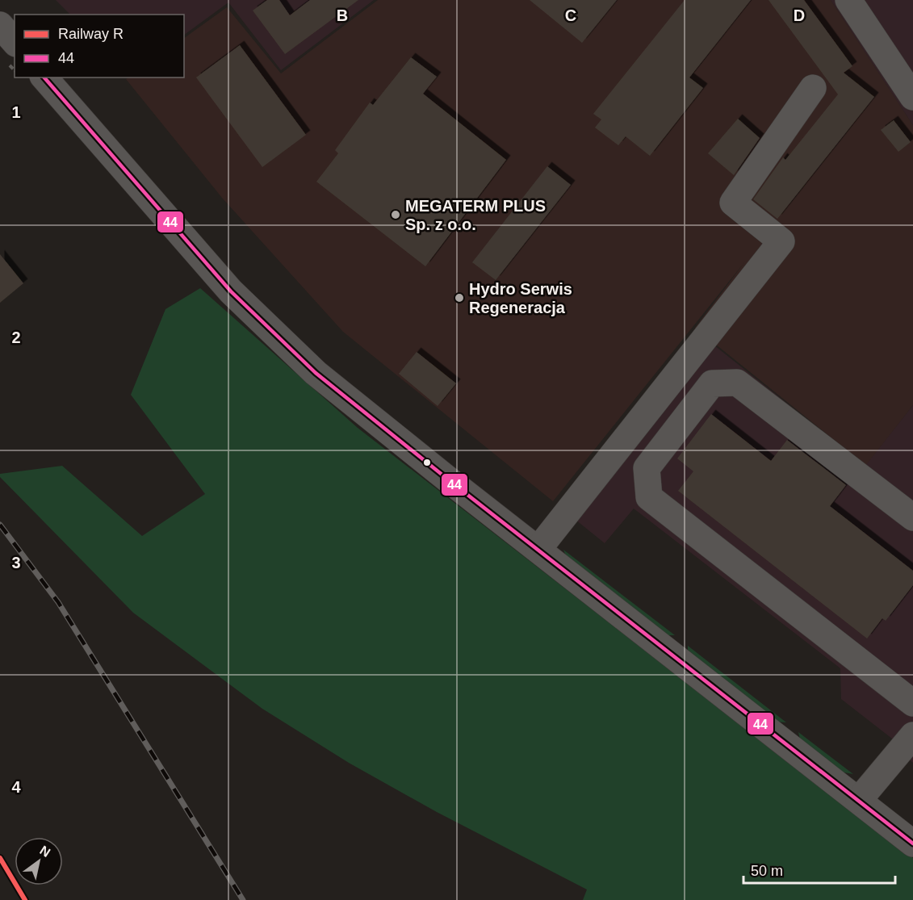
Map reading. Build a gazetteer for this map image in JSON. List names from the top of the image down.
{
  "places": ["MEGATERM PLUS Sp. z o.o.", "Hydro Serwis Regeneracja"],
  "lines": ["transit line 44", "rail line R"],
  "legend": ["Railway R", "44"],
  "scale_bar": "50 m",
  "north": "top right",
  "grid": {
    "columns": ["B", "C", "D"],
    "rows": [
      "1",
      "2",
      "3",
      "4"
    ]
  }
}
